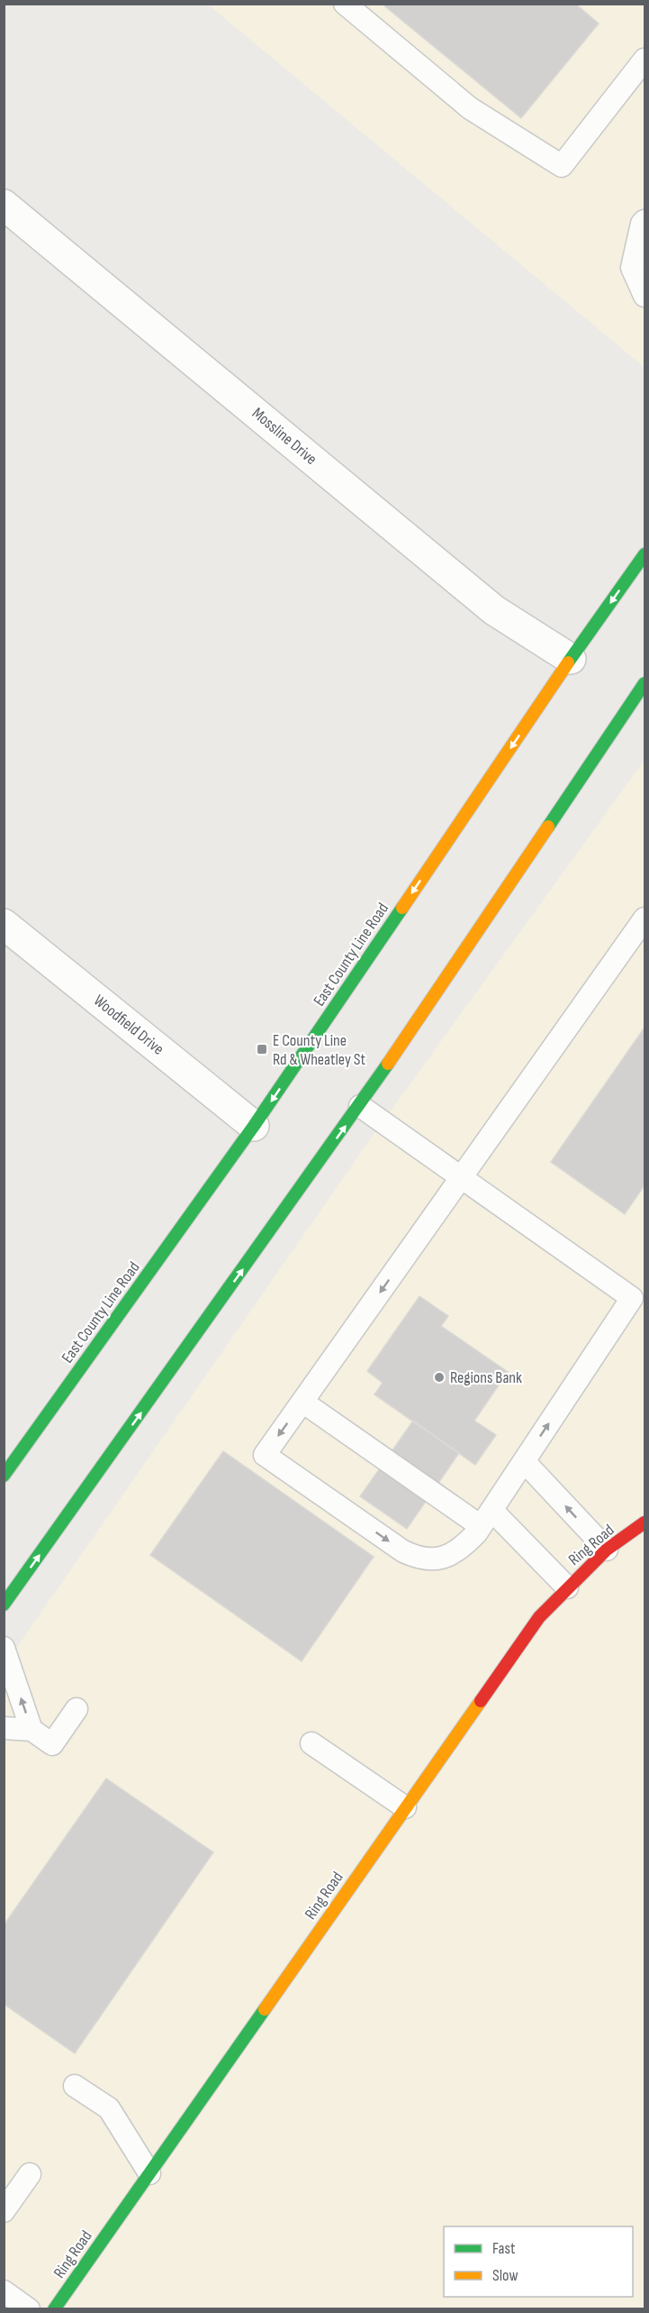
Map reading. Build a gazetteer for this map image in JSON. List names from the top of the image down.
{
  "streets": {
    "main road": ["East County Line Road", "Ring Road"],
    "street": ["Mossline Drive", "Woodfield Drive"]
  },
  "crossings": [
    ["Mossline Drive", "East County Line Road"],
    ["East County Line Road", "Woodfield Drive"]
  ],
  "places": {
    "transit": ["E County Line Rd & Wheatley St"],
    "other": ["Regions Bank"]
  },
  "legend": ["Fast", "Slow"]
}
